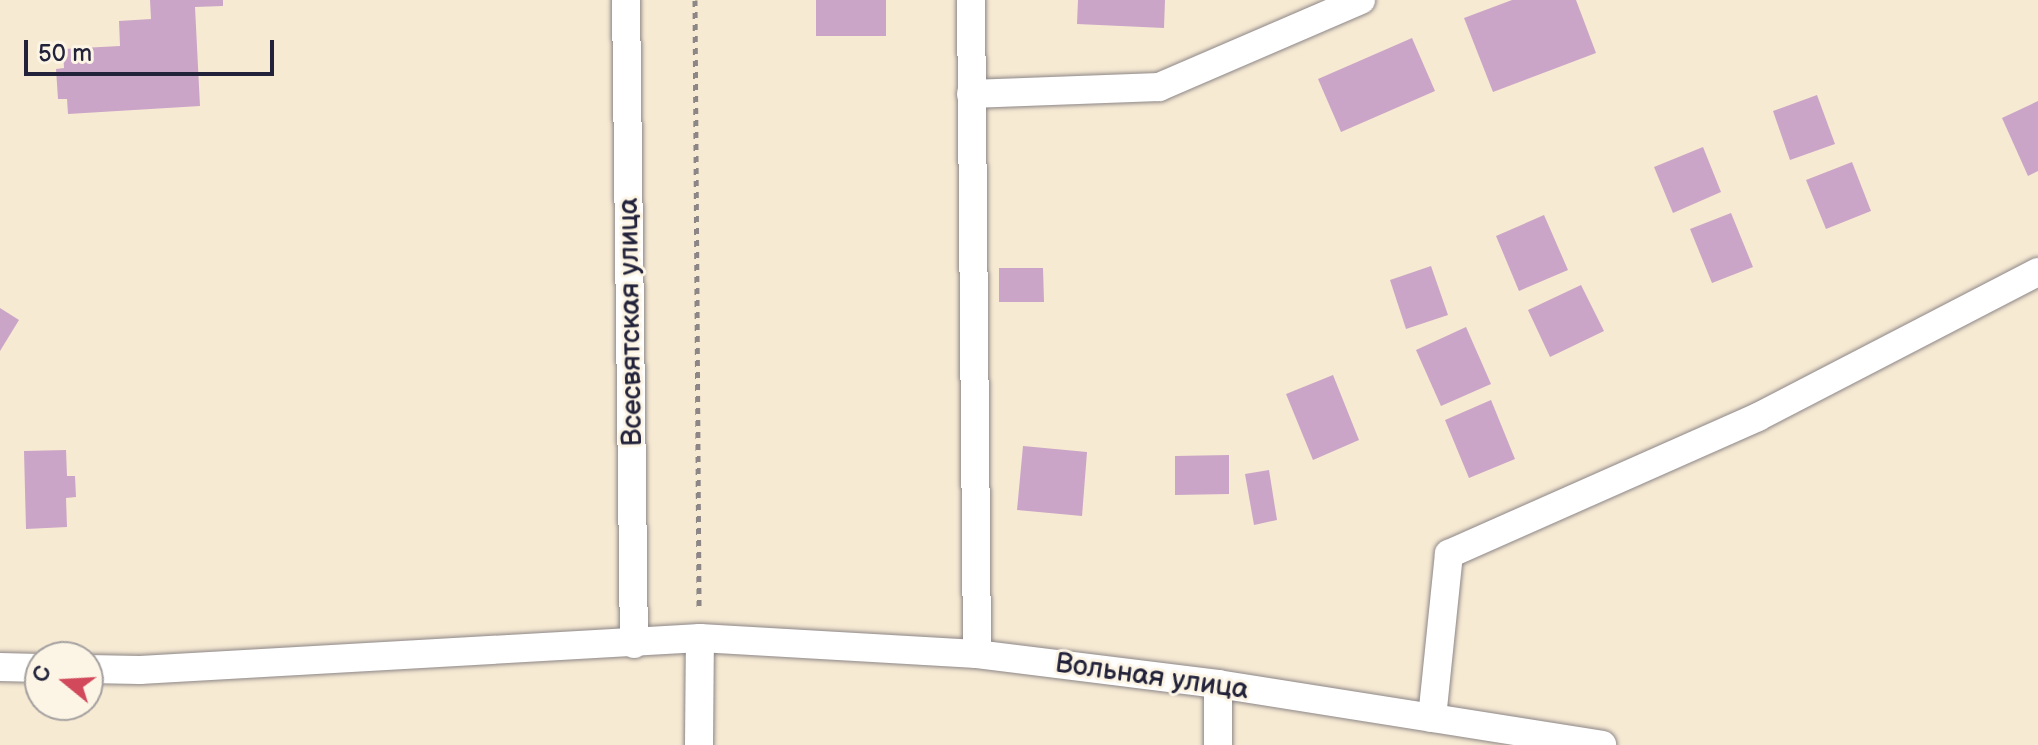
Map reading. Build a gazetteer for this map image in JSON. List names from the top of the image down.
{
  "streets": {
    "street": ["Всесвятская улица", "Вольная улица"]
  },
  "crossings": [
    ["Всесвятская улица", "Вольная улица"]
  ],
  "scale_bar": "50 m",
  "north": "left"
}
